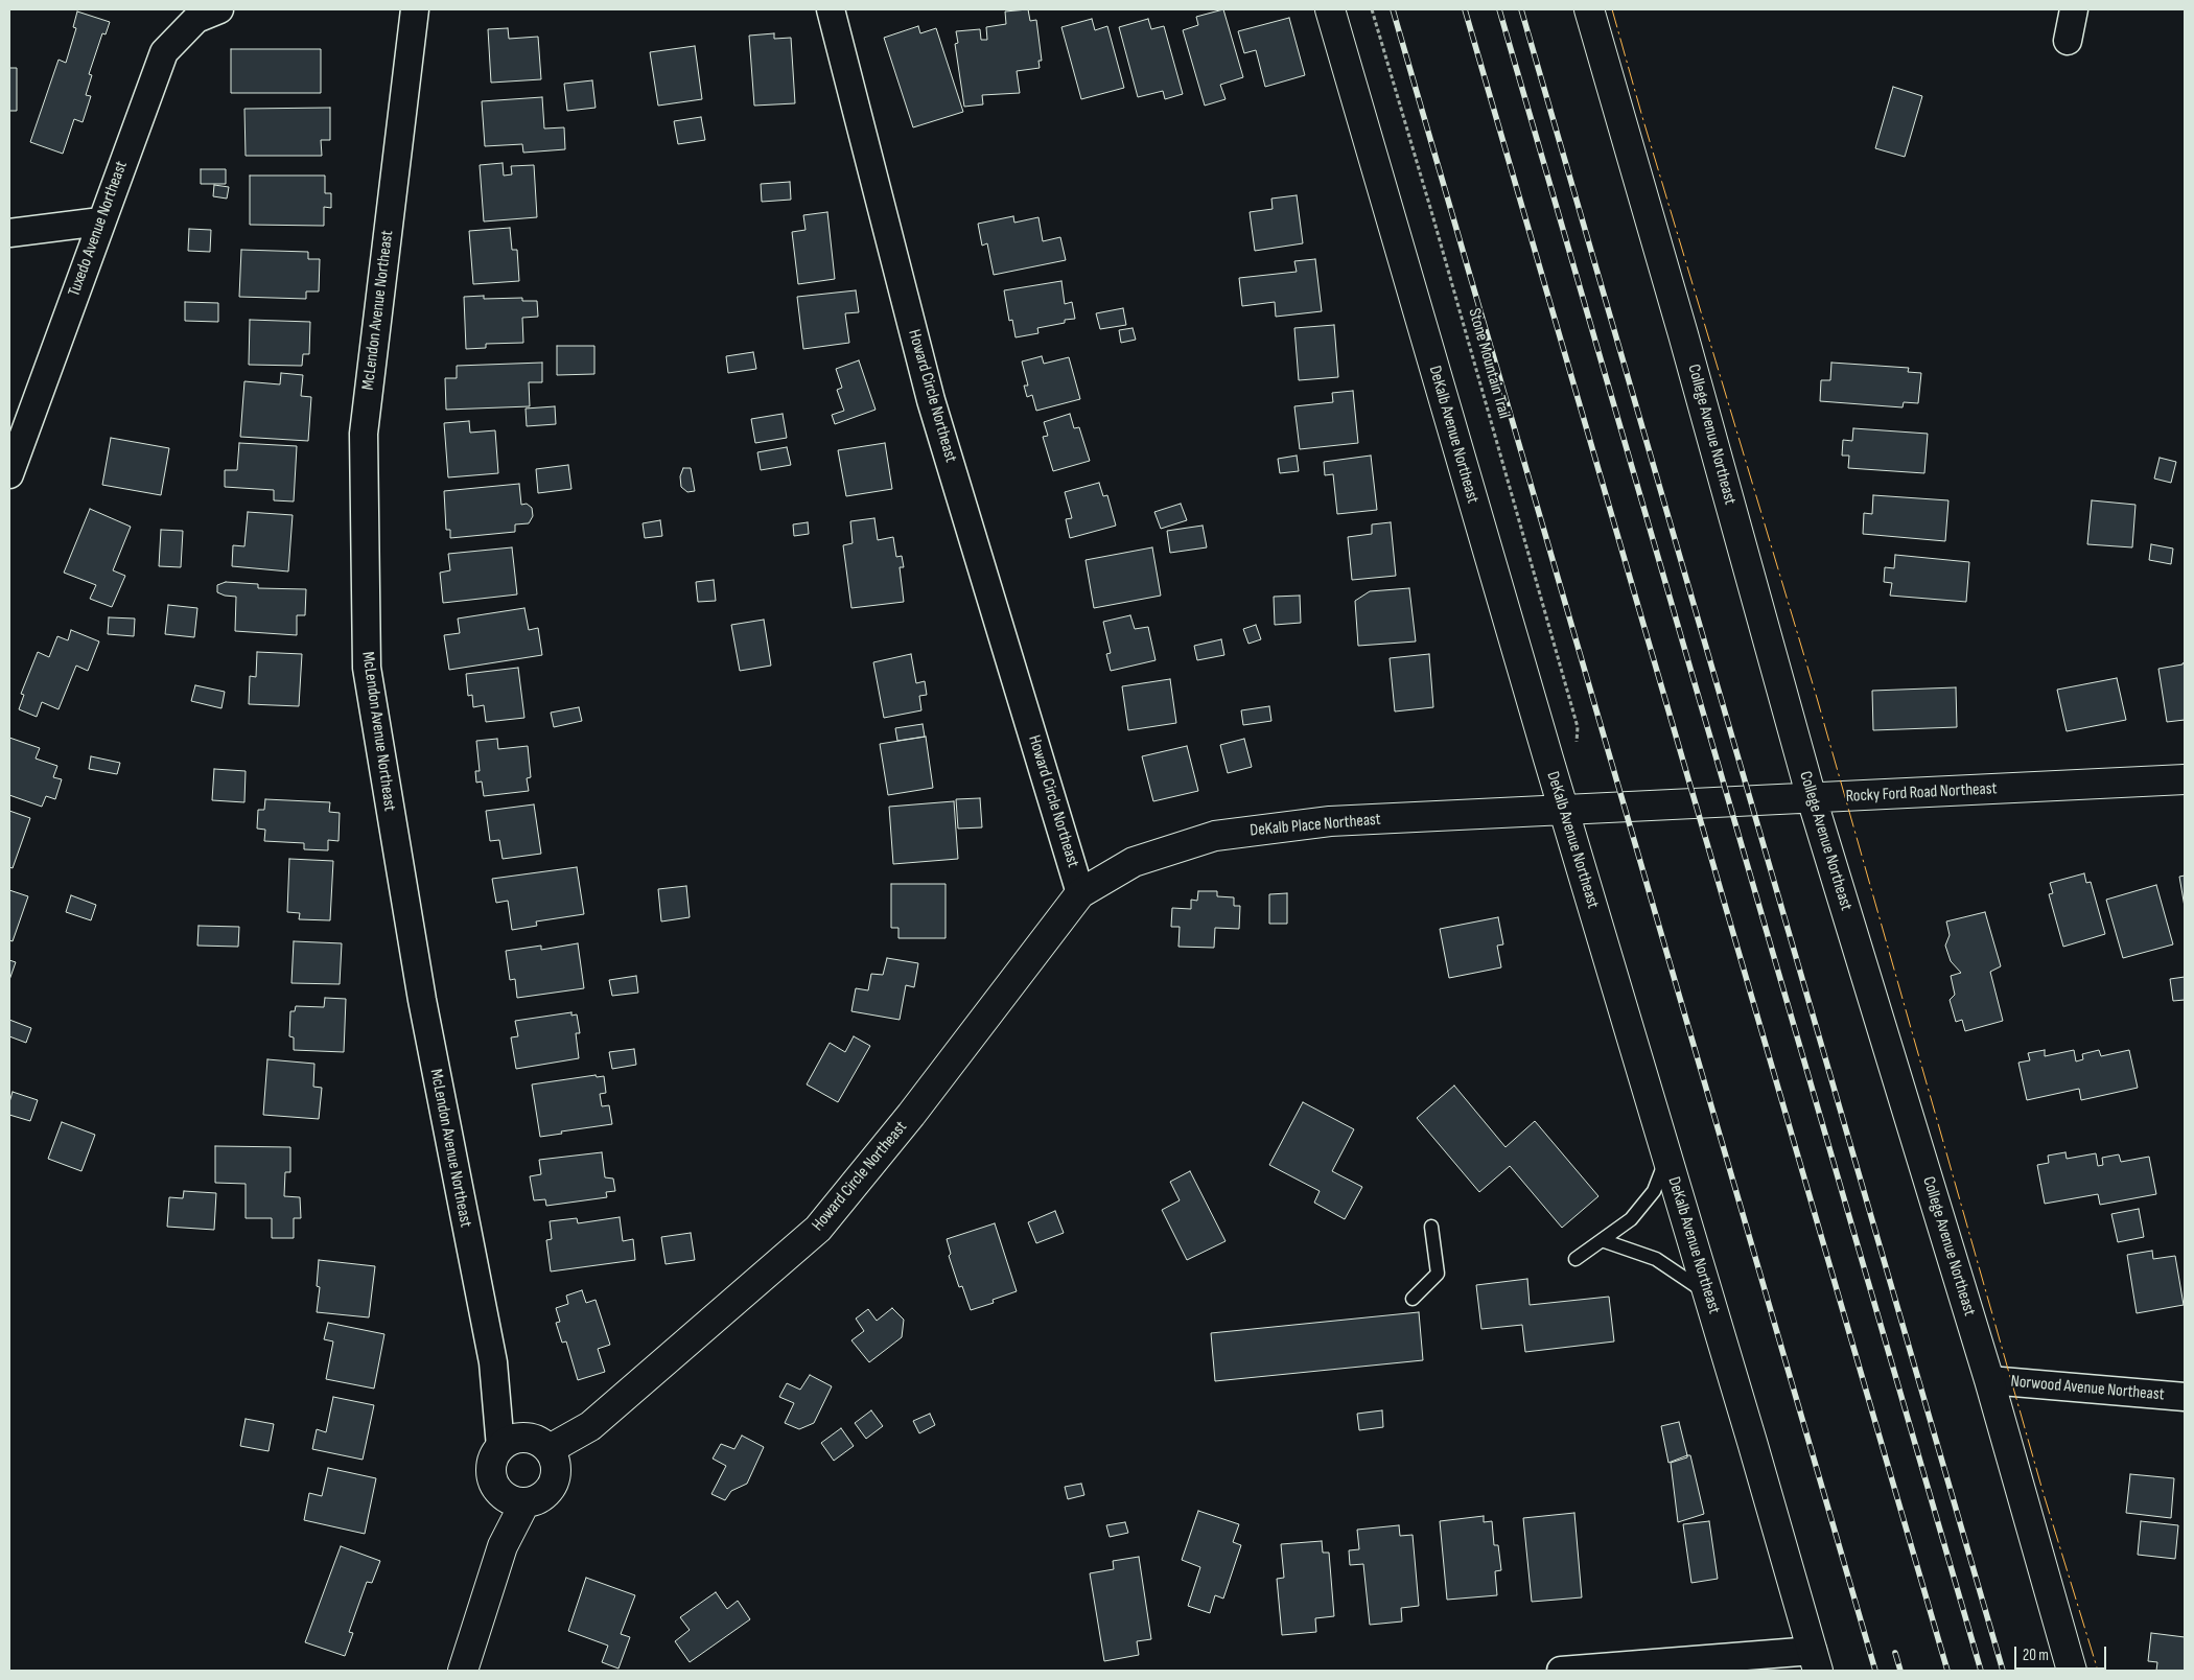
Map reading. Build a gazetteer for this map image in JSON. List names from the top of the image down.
{
  "streets": {
    "street": [
      "Tuxedo Avenue Northeast",
      "McLendon Avenue Northeast",
      "Howard Circle Northeast",
      "DeKalb Avenue Northeast",
      "College Avenue Northeast",
      "Rocky Ford Road Northeast",
      "DeKalb Place Northeast",
      "Norwood Avenue Northeast"
    ],
    "path": ["Stone Mountain Trail"]
  },
  "crossings": [
    ["McLendon Avenue Northeast", "Howard Circle Northeast"],
    ["Howard Circle Northeast", "DeKalb Place Northeast"],
    ["DeKalb Avenue Northeast", "Rocky Ford Road Northeast"],
    ["DeKalb Avenue Northeast", "DeKalb Place Northeast"],
    ["College Avenue Northeast", "Rocky Ford Road Northeast"],
    ["College Avenue Northeast", "Norwood Avenue Northeast"],
    ["Rocky Ford Road Northeast", "DeKalb Place Northeast"]
  ],
  "scale_bar": "20 m"
}
